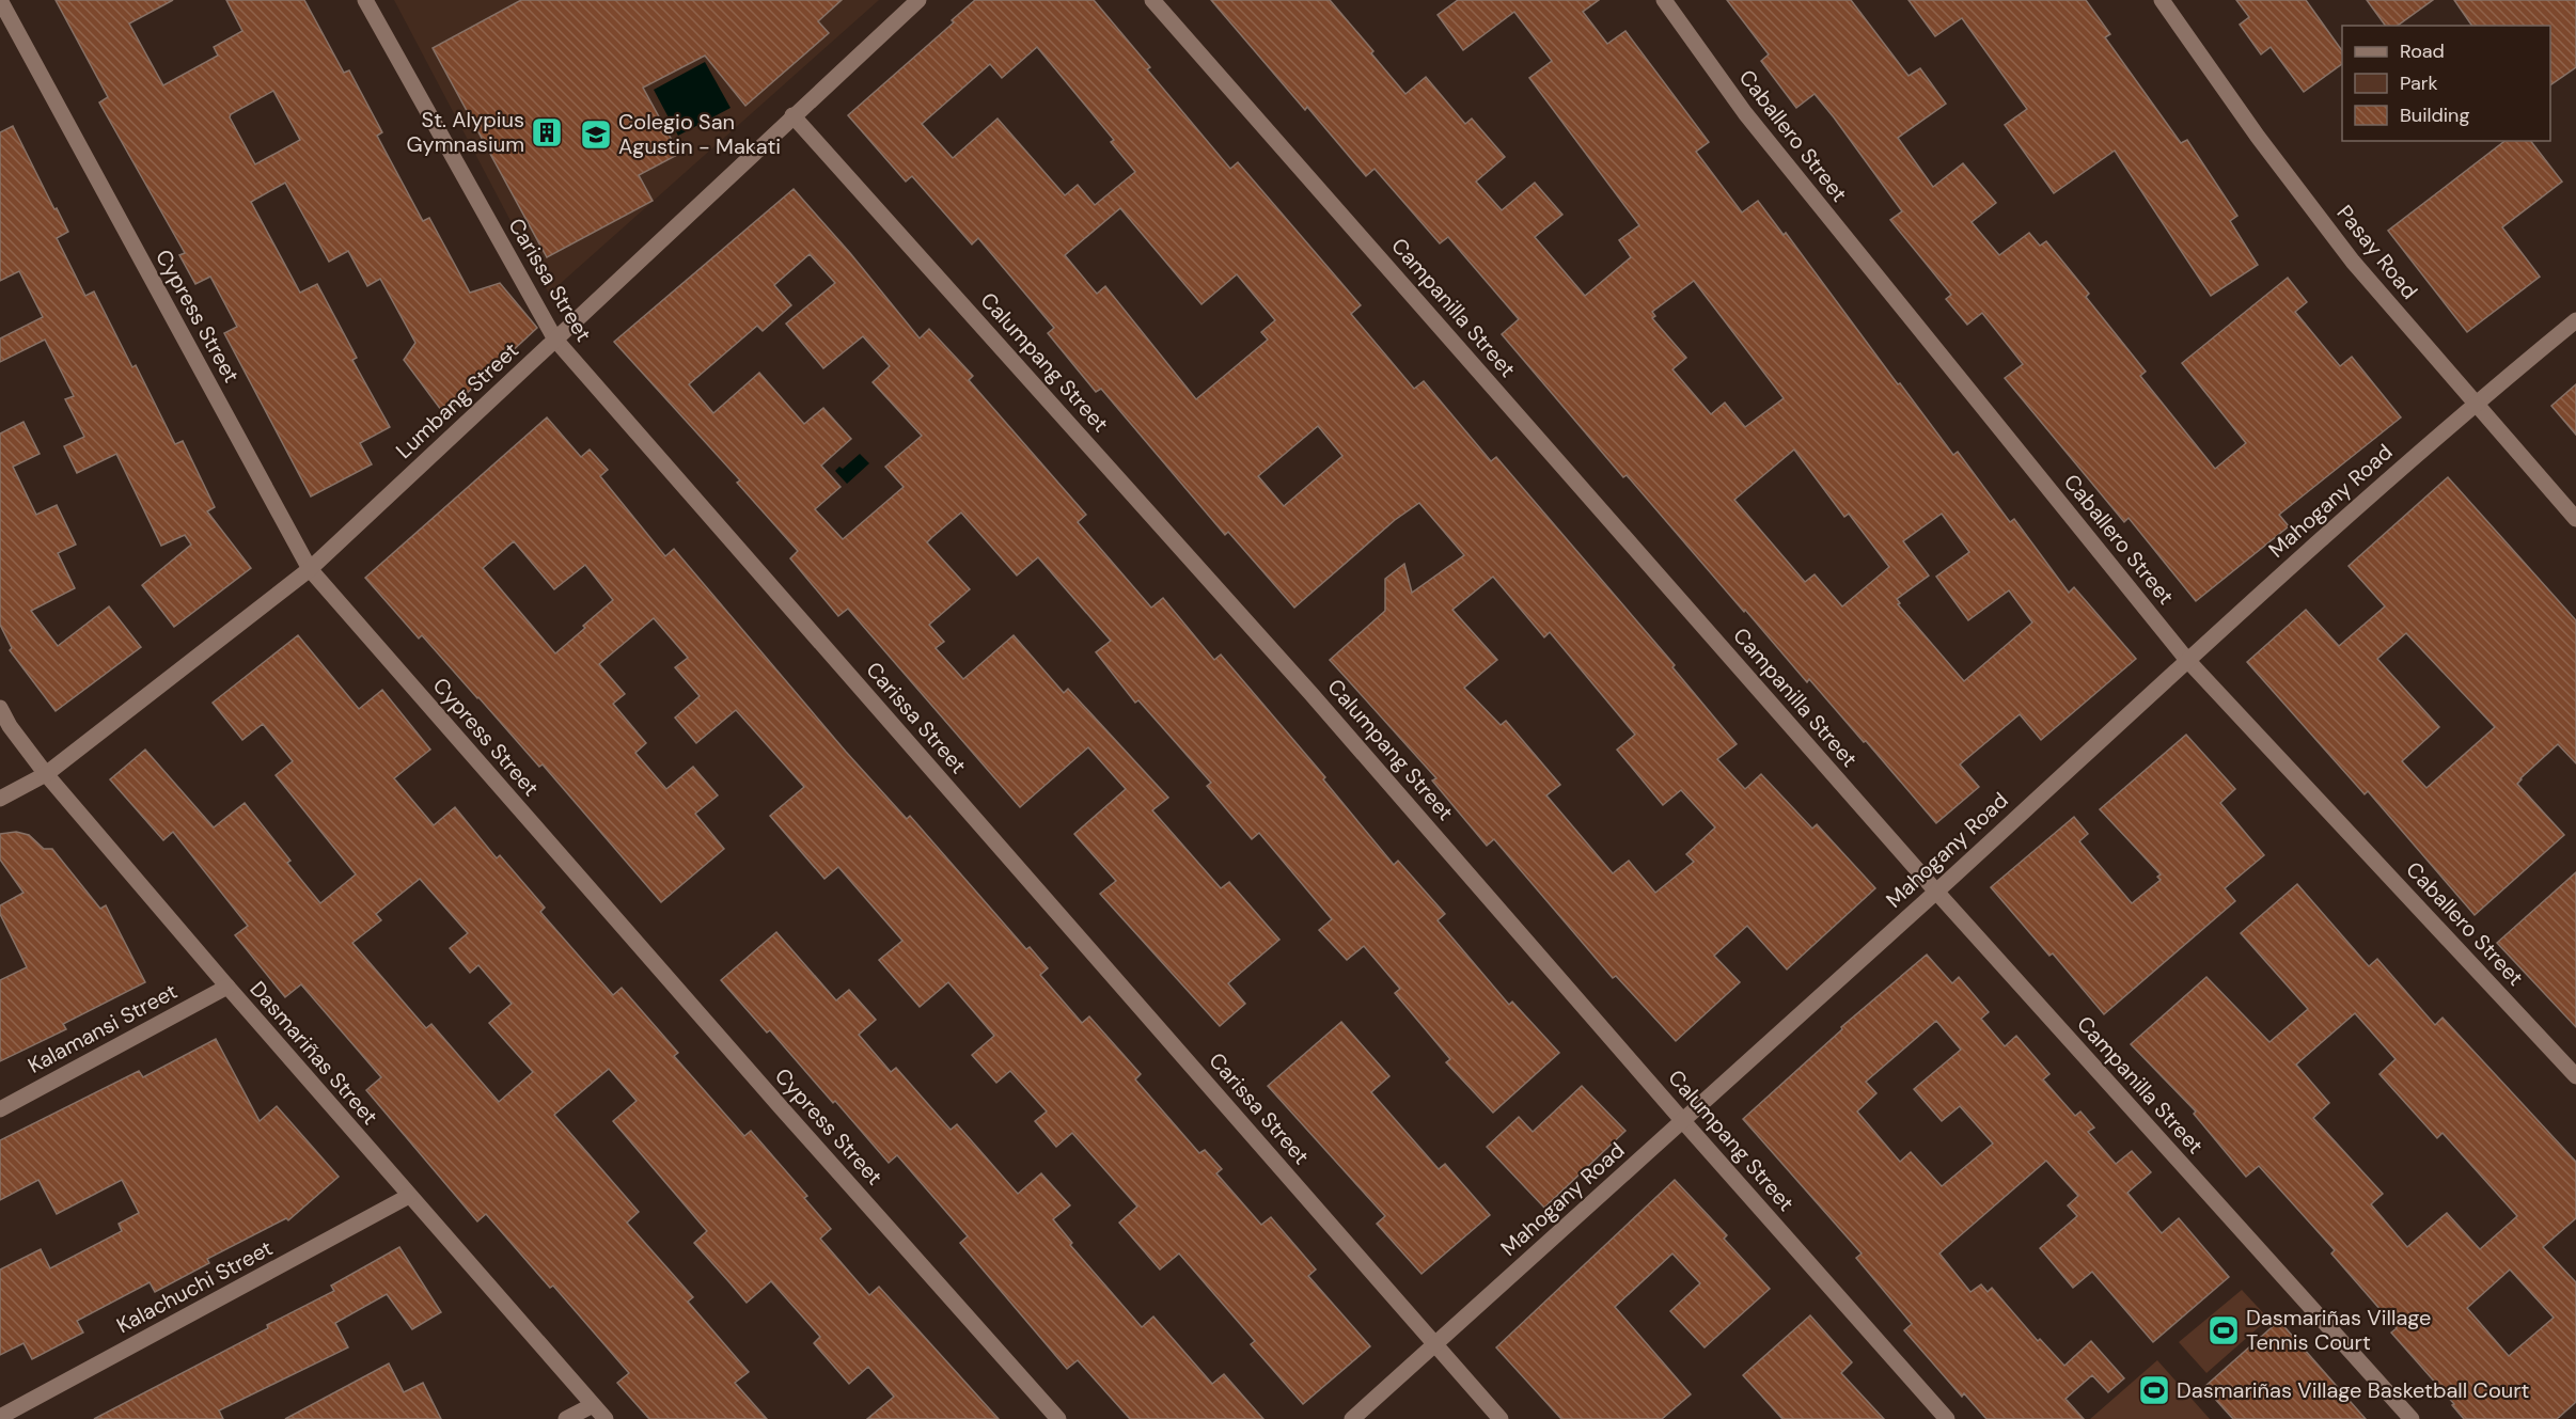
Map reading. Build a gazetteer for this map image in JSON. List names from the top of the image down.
{
  "streets": {
    "street": [
      "Caballero Street",
      "Pasay Road",
      "Carissa Street",
      "Campanilla Street",
      "Cypress Street",
      "Calumpang Street",
      "Lumbang Street",
      "Mahogany Road",
      "Kalamansi Street",
      "Dasmariñas Street",
      "Kalachuchi Street"
    ]
  },
  "crossings": [
    ["Caballero Street", "Mahogany Road"],
    ["Pasay Road", "Mahogany Road"],
    ["Carissa Street", "Lumbang Street"],
    ["Carissa Street", "Mahogany Road"],
    ["Campanilla Street", "Mahogany Road"],
    ["Cypress Street", "Lumbang Street"],
    ["Calumpang Street", "Lumbang Street"],
    ["Calumpang Street", "Mahogany Road"],
    ["Lumbang Street", "Dasmariñas Street"],
    ["Kalamansi Street", "Dasmariñas Street"],
    ["Dasmariñas Street", "Kalachuchi Street"]
  ],
  "places": {
    "building": ["St. Alypius Gymnasium"],
    "school or university": ["Colegio San Agustin - Makati"],
    "sports": ["Dasmariñas Village Tennis Court", "Dasmariñas Village Basketball Court"]
  },
  "legend": ["Road", "Park", "Building"]
}
